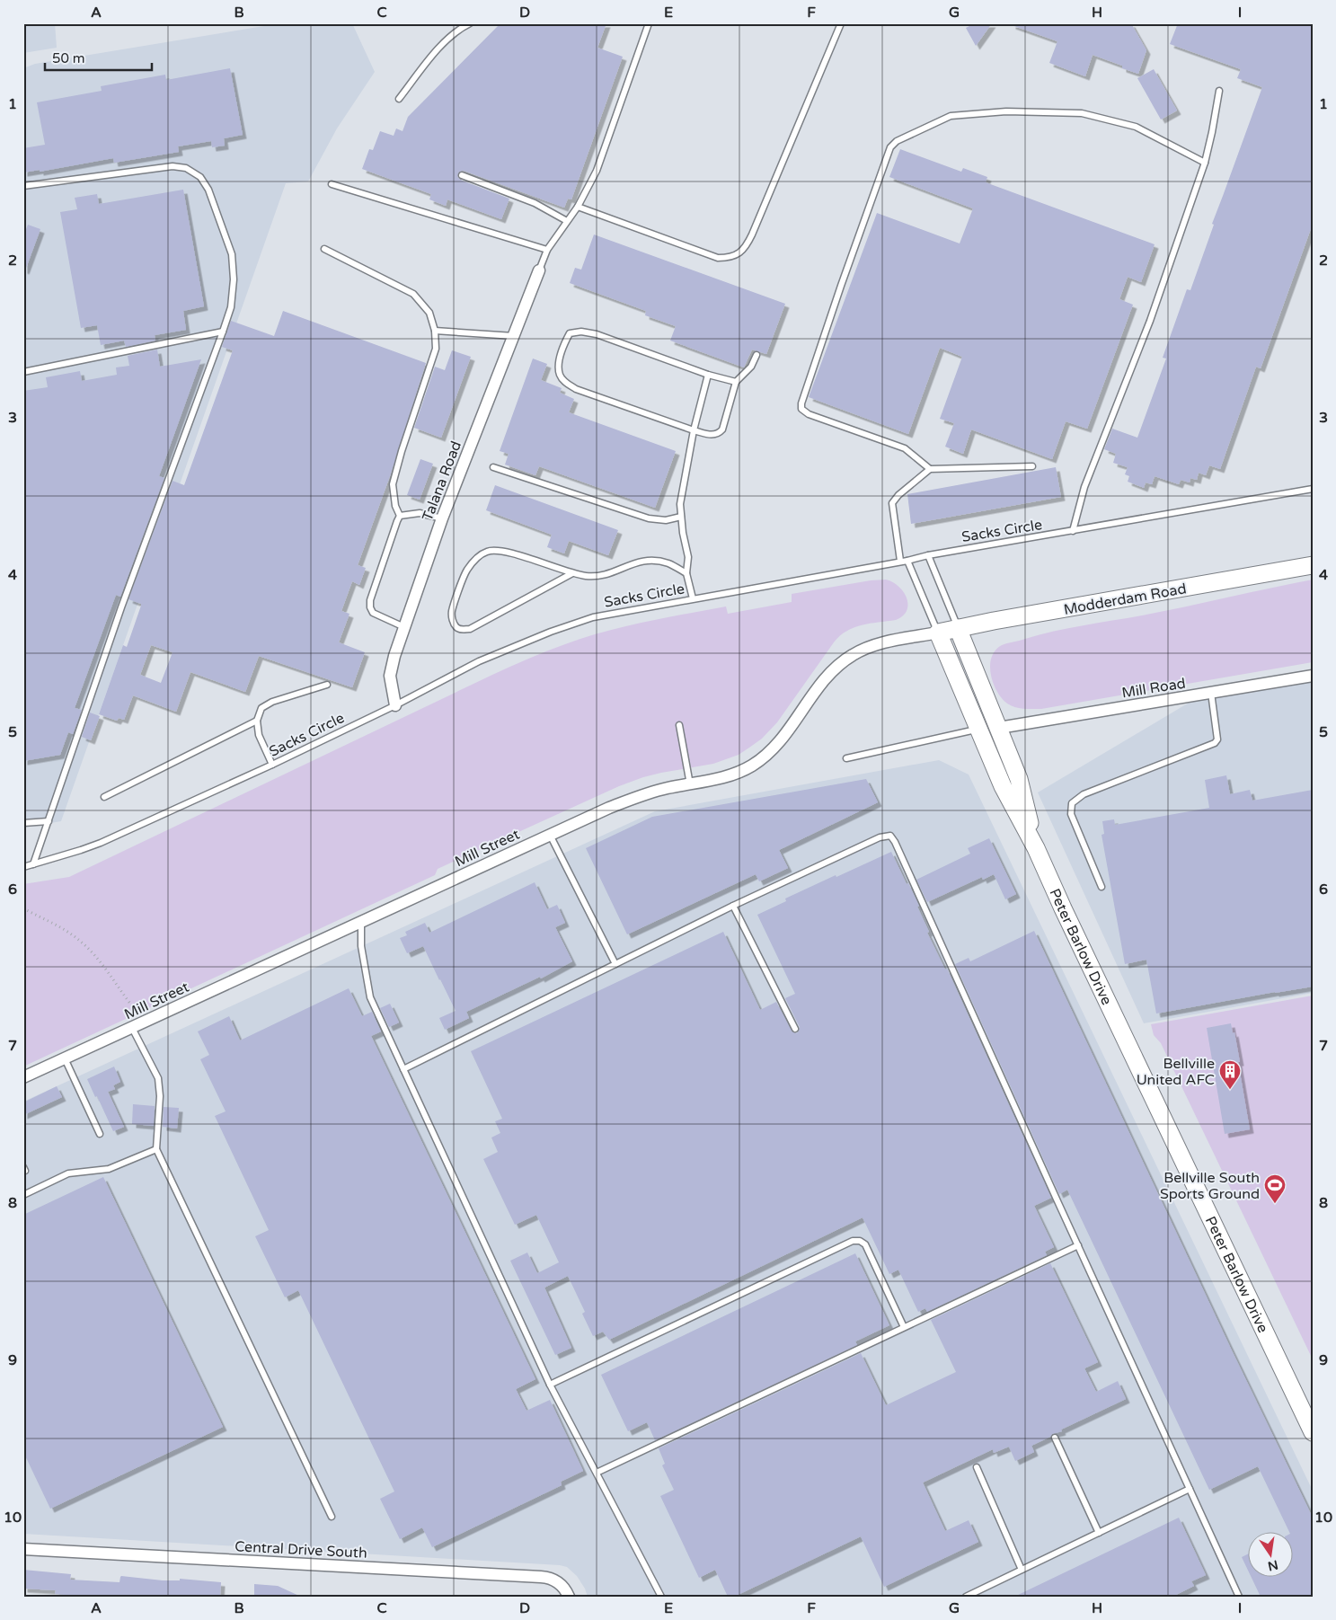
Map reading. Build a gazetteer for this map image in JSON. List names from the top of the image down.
{
  "streets": {
    "street": [
      "Talana Road",
      "Modderdam Road",
      "Mill Road",
      "Mill Street",
      "Peter Barlow Drive",
      "Central Drive South"
    ],
    "lane": ["Sacks Circle"]
  },
  "crossings": [
    ["Talana Road", "Sacks Circle"],
    ["Sacks Circle", "Peter Barlow Drive"],
    ["Modderdam Road", "Mill Street"],
    ["Modderdam Road", "Peter Barlow Drive"],
    ["Mill Road", "Peter Barlow Drive"],
    ["Mill Street", "Peter Barlow Drive"]
  ],
  "places": {
    "building": ["Bellville United AFC"],
    "sports": ["Bellville South Sports Ground"]
  },
  "scale_bar": "50 m",
  "north": "bottom",
  "grid": {
    "columns": [
      "A",
      "B",
      "C",
      "D",
      "E",
      "F",
      "G",
      "H",
      "I"
    ],
    "rows": [
      "1",
      "2",
      "3",
      "4",
      "5",
      "6",
      "7",
      "8",
      "9",
      "10"
    ]
  }
}
